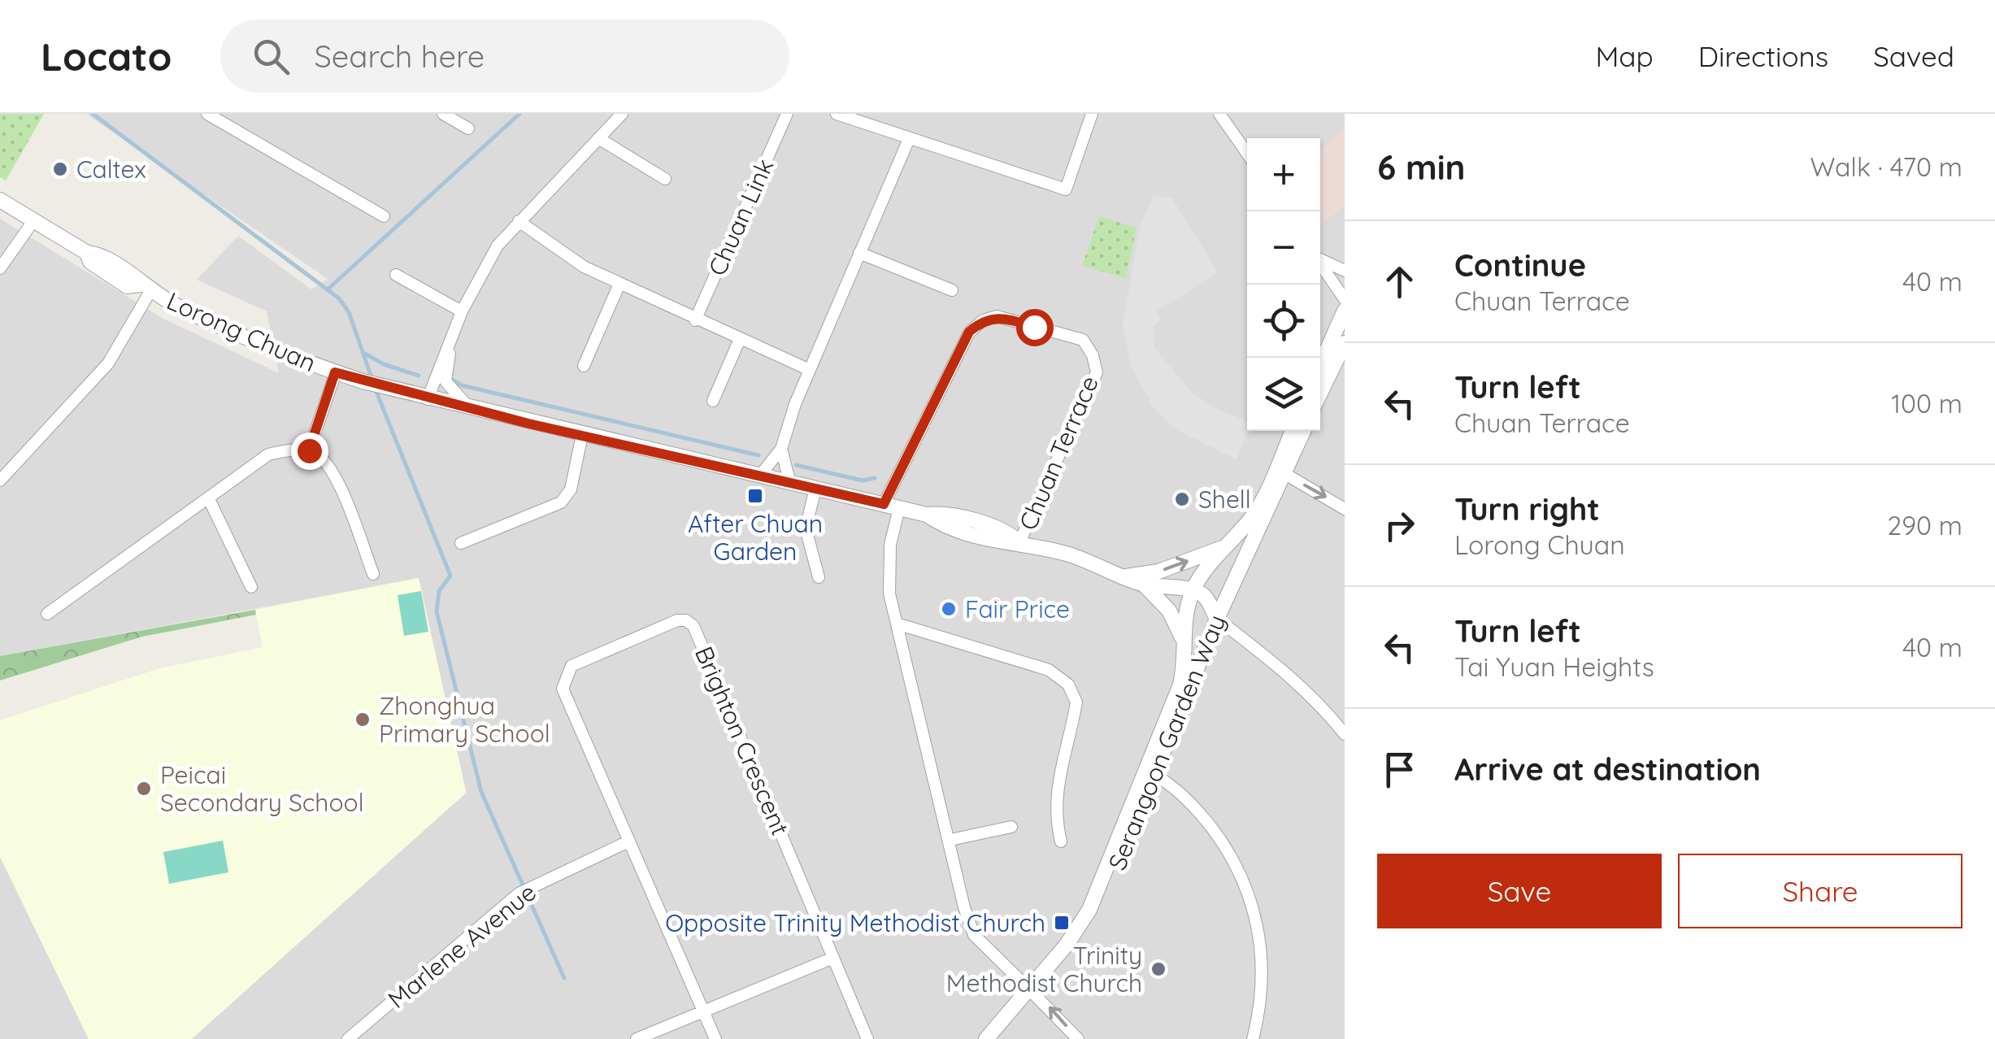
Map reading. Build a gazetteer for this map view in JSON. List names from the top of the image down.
{
  "streets": {
    "street": [
      "Chuan Link",
      "Lorong Chuan",
      "Chuan Terrace",
      "Brighton Crescent",
      "Serangoon Garden Way",
      "Marlene Avenue"
    ]
  },
  "crossings": [
    ["Lorong Chuan", "Chuan Terrace"],
    ["Lorong Chuan", "Serangoon Garden Way"],
    ["Brighton Crescent", "Marlene Avenue"]
  ],
  "places": {
    "other": [
      "Caltex",
      "Shell",
      "Fair Price",
      "Zhonghua Primary School",
      "Peicai Secondary School",
      "Trinity Methodist Church"
    ],
    "transit": ["After Chuan Garden", "Opposite Trinity Methodist Church"]
  },
  "page": {
    "header": "Locato",
    "search": "Search here",
    "nav": ["Map", "Directions", "Saved"],
    "heading": ["6 min", "Walk · 470 m"],
    "map_buttons": ["+", "−"],
    "list": [
      ["Continue", "Chuan Terrace", "40 m"],
      ["Turn left", "Chuan Terrace", "100 m"],
      ["Turn right", "Lorong Chuan", "290 m"],
      ["Turn left", "Tai Yuan Heights", "40 m"],
      "Arrive at destination"
    ],
    "buttons": ["Save", "Share"]
  }
}
